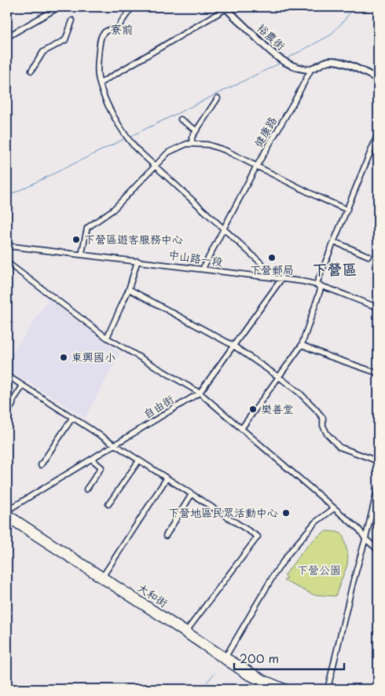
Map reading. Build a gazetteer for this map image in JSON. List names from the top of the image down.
{
  "streets": {
    "main road": ["大和街"],
    "street": [
      "裕農街",
      "健康路",
      "中山路一段",
      "自由街"
    ]
  },
  "crossings": [
    ["裕農街", "健康路"],
    ["健康路", "中山路一段"],
    ["中山路一段", "自由街"],
    ["自由街", "大和街"]
  ],
  "districts": ["寮前", "下營區"],
  "parks": ["下營公園"],
  "places": [
    "下營區遊客服務中心",
    "下營郵局",
    "東興國小",
    "樊善堂",
    "下營地區民眾活動中心"
  ],
  "scale_bar": "200 m"
}
